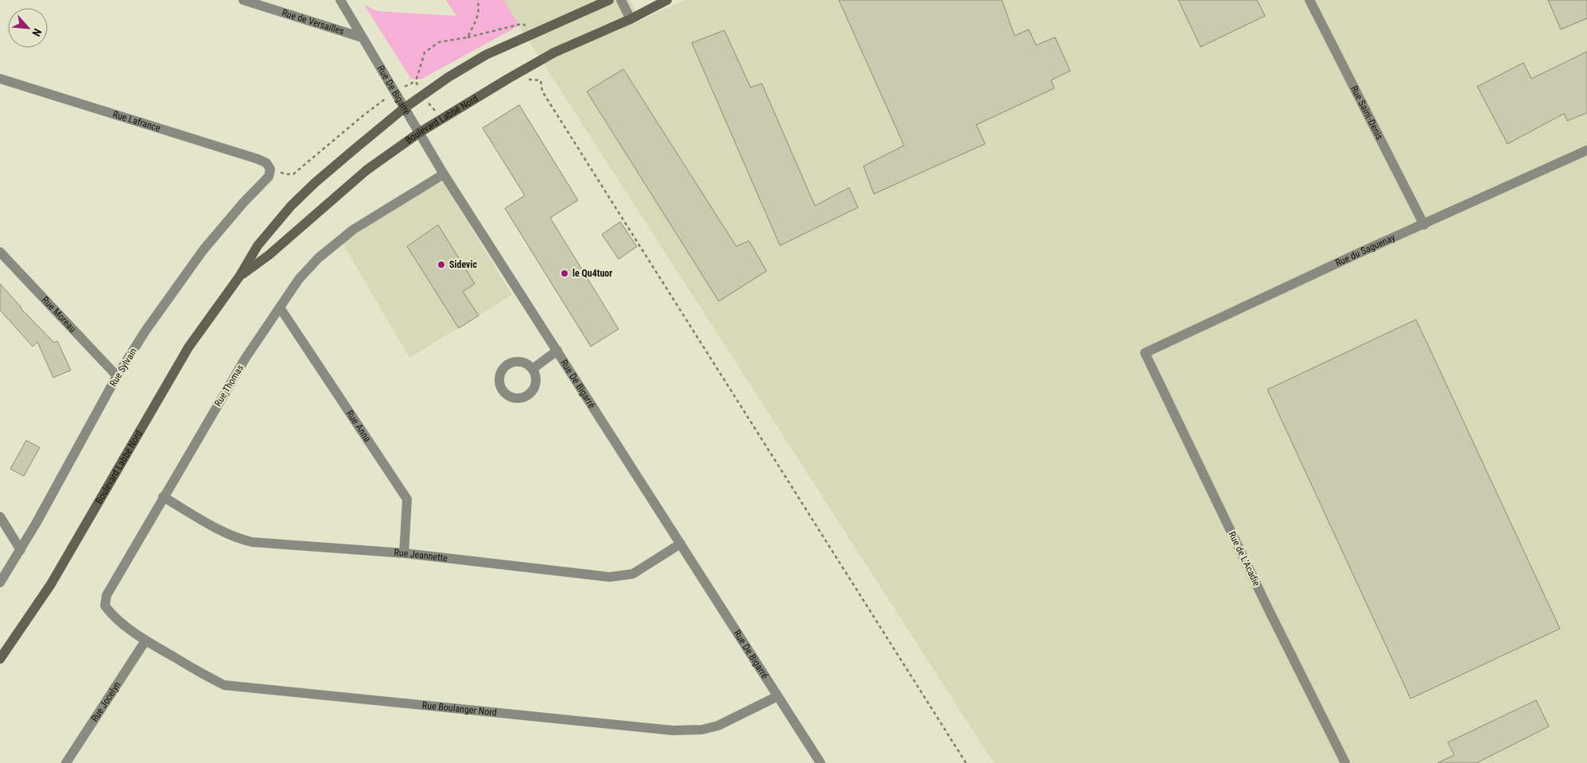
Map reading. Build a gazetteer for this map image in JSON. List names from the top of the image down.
{
  "streets": {
    "main road": ["Boulevard Labbé Nord"],
    "street": [
      "Rue de Versailles",
      "Rue De Bigarré",
      "Rue Saint-Denis",
      "Rue Lafrance",
      "Rue du Saguenay",
      "Rue Moreau",
      "Rue Sylvain",
      "Rue Thomas",
      "Rue Anna",
      "Rue Jeannette",
      "Rue de L'Acadie",
      "Rue Jocelyn",
      "Rue Boulanger Nord"
    ]
  },
  "crossings": [
    ["Rue de Versailles", "Rue De Bigarré"],
    ["Rue De Bigarré", "Boulevard Labbé Nord"],
    ["Rue De Bigarré", "Rue Thomas"],
    ["Rue De Bigarré", "Rue Jeannette"],
    ["Rue De Bigarré", "Rue Boulanger Nord"],
    ["Rue Saint-Denis", "Rue du Saguenay"],
    ["Rue Lafrance", "Rue Sylvain"],
    ["Rue du Saguenay", "Rue de L'Acadie"],
    ["Rue Moreau", "Rue Sylvain"],
    ["Rue Thomas", "Rue Anna"],
    ["Rue Thomas", "Rue Jeannette"],
    ["Rue Thomas", "Rue Jocelyn"],
    ["Rue Thomas", "Rue Boulanger Nord"],
    ["Rue Anna", "Rue Jeannette"],
    ["Rue Jocelyn", "Rue Boulanger Nord"]
  ],
  "places": ["Sidevic", "le Qu4tuor"],
  "north": "bottom right"
}
